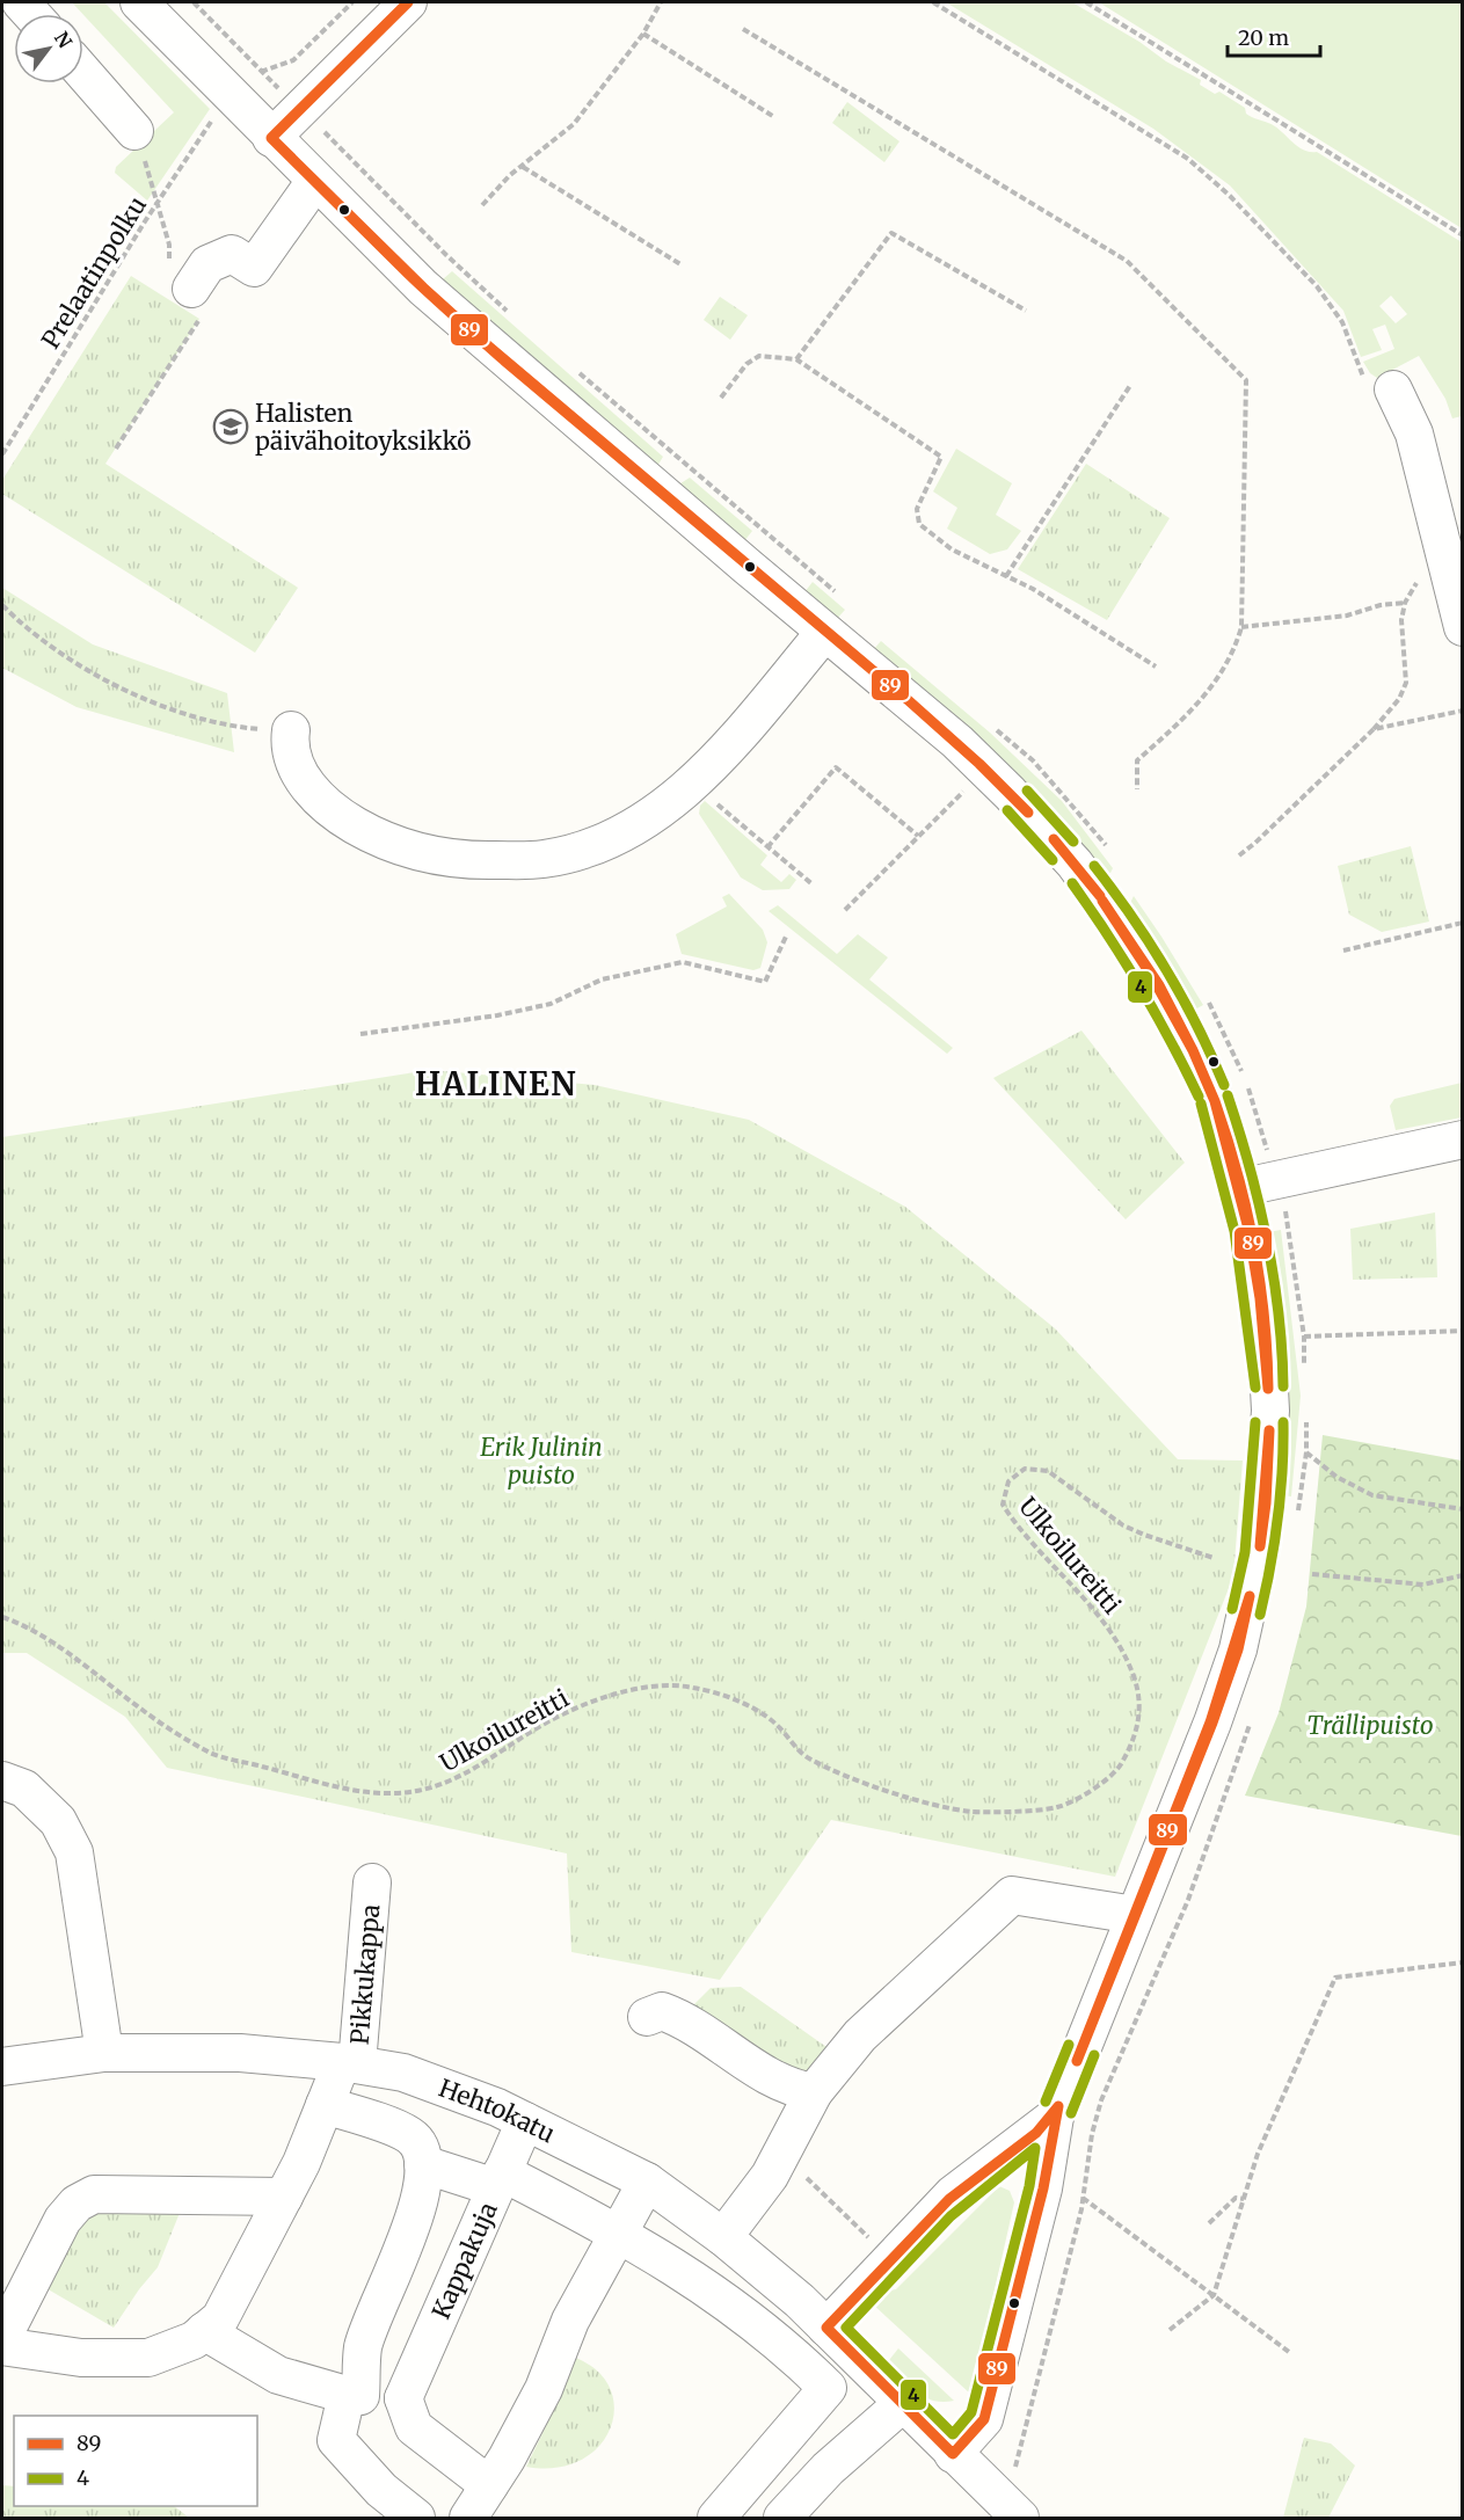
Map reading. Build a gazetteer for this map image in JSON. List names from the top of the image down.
{
  "streets": {
    "street": ["Pikkukappa", "Hehtokatu", "Kappakuja"],
    "path": ["Prelaatinpolku", "Ulkoilureitti"]
  },
  "crossings": [
    ["Pikkukappa", "Hehtokatu"],
    ["Hehtokatu", "Kappakuja"]
  ],
  "districts": ["HALINEN"],
  "parks": ["Erik Julinin puisto", "Trällipuisto"],
  "places": {
    "school or university": ["Halisten päivähoitoyksikkö"]
  },
  "lines": ["transit line 89", "transit line 4"],
  "legend": ["89", "4"],
  "scale_bar": "20 m",
  "north": "top right"
}
